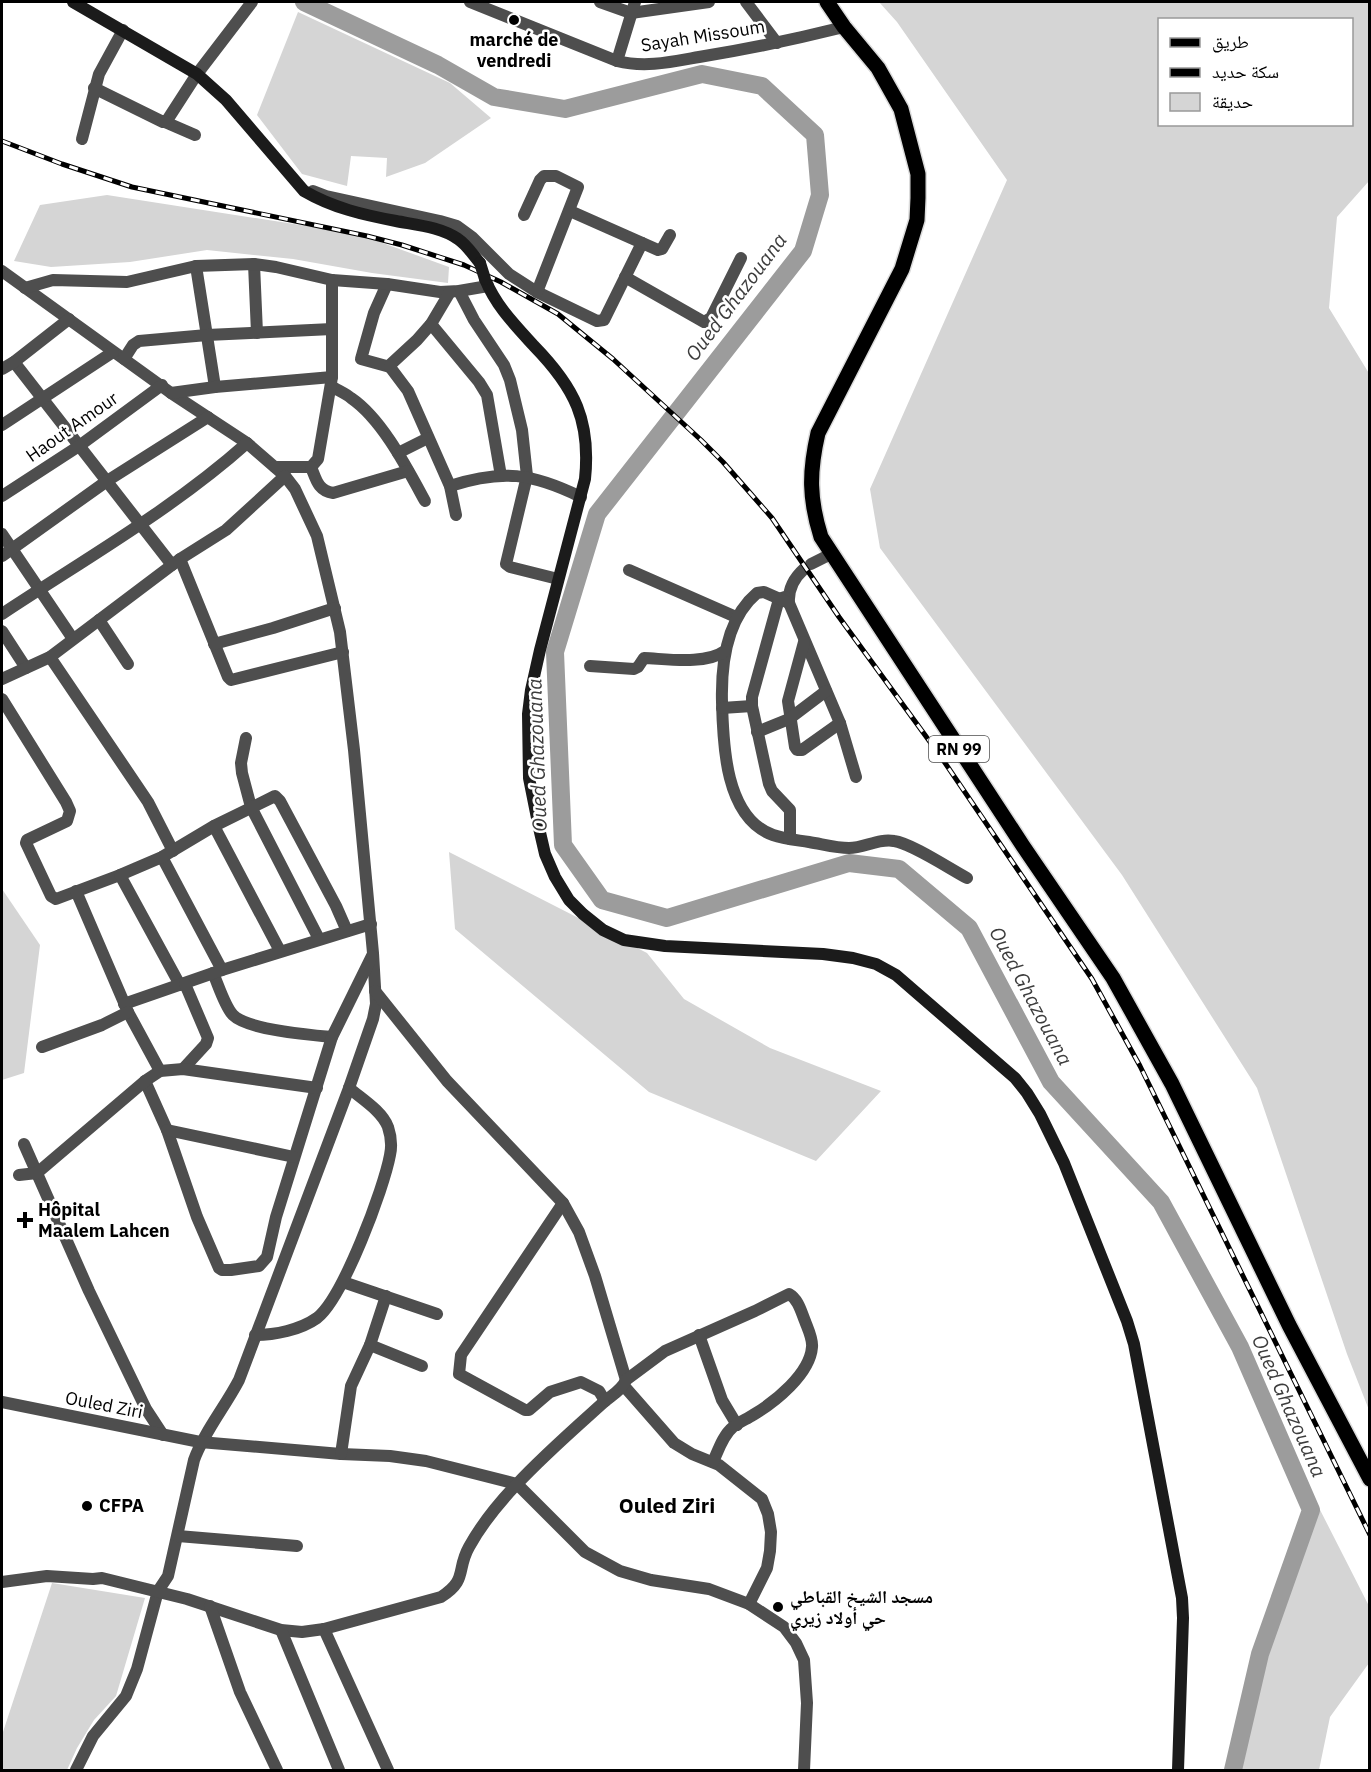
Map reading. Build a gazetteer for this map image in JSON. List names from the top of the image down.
{
  "streets": {
    "main road": ["RN 99"],
    "street": ["Sayah Missoum", "Haout Amour", "Ouled Ziri"]
  },
  "crossings": [
    ["Sayah Missoum", "RN 99"]
  ],
  "districts": ["Ouled Ziri"],
  "water": ["Oued Ghazouana"],
  "places": {
    "other": ["marché de vendredi", "CFPA", "مسجد الشيخ القباطي حي أولاد زيري"],
    "health": ["Hôpital Maalem Lahcen"]
  },
  "legend": ["طريق", "سكة حديد", "حديقة"]
}
